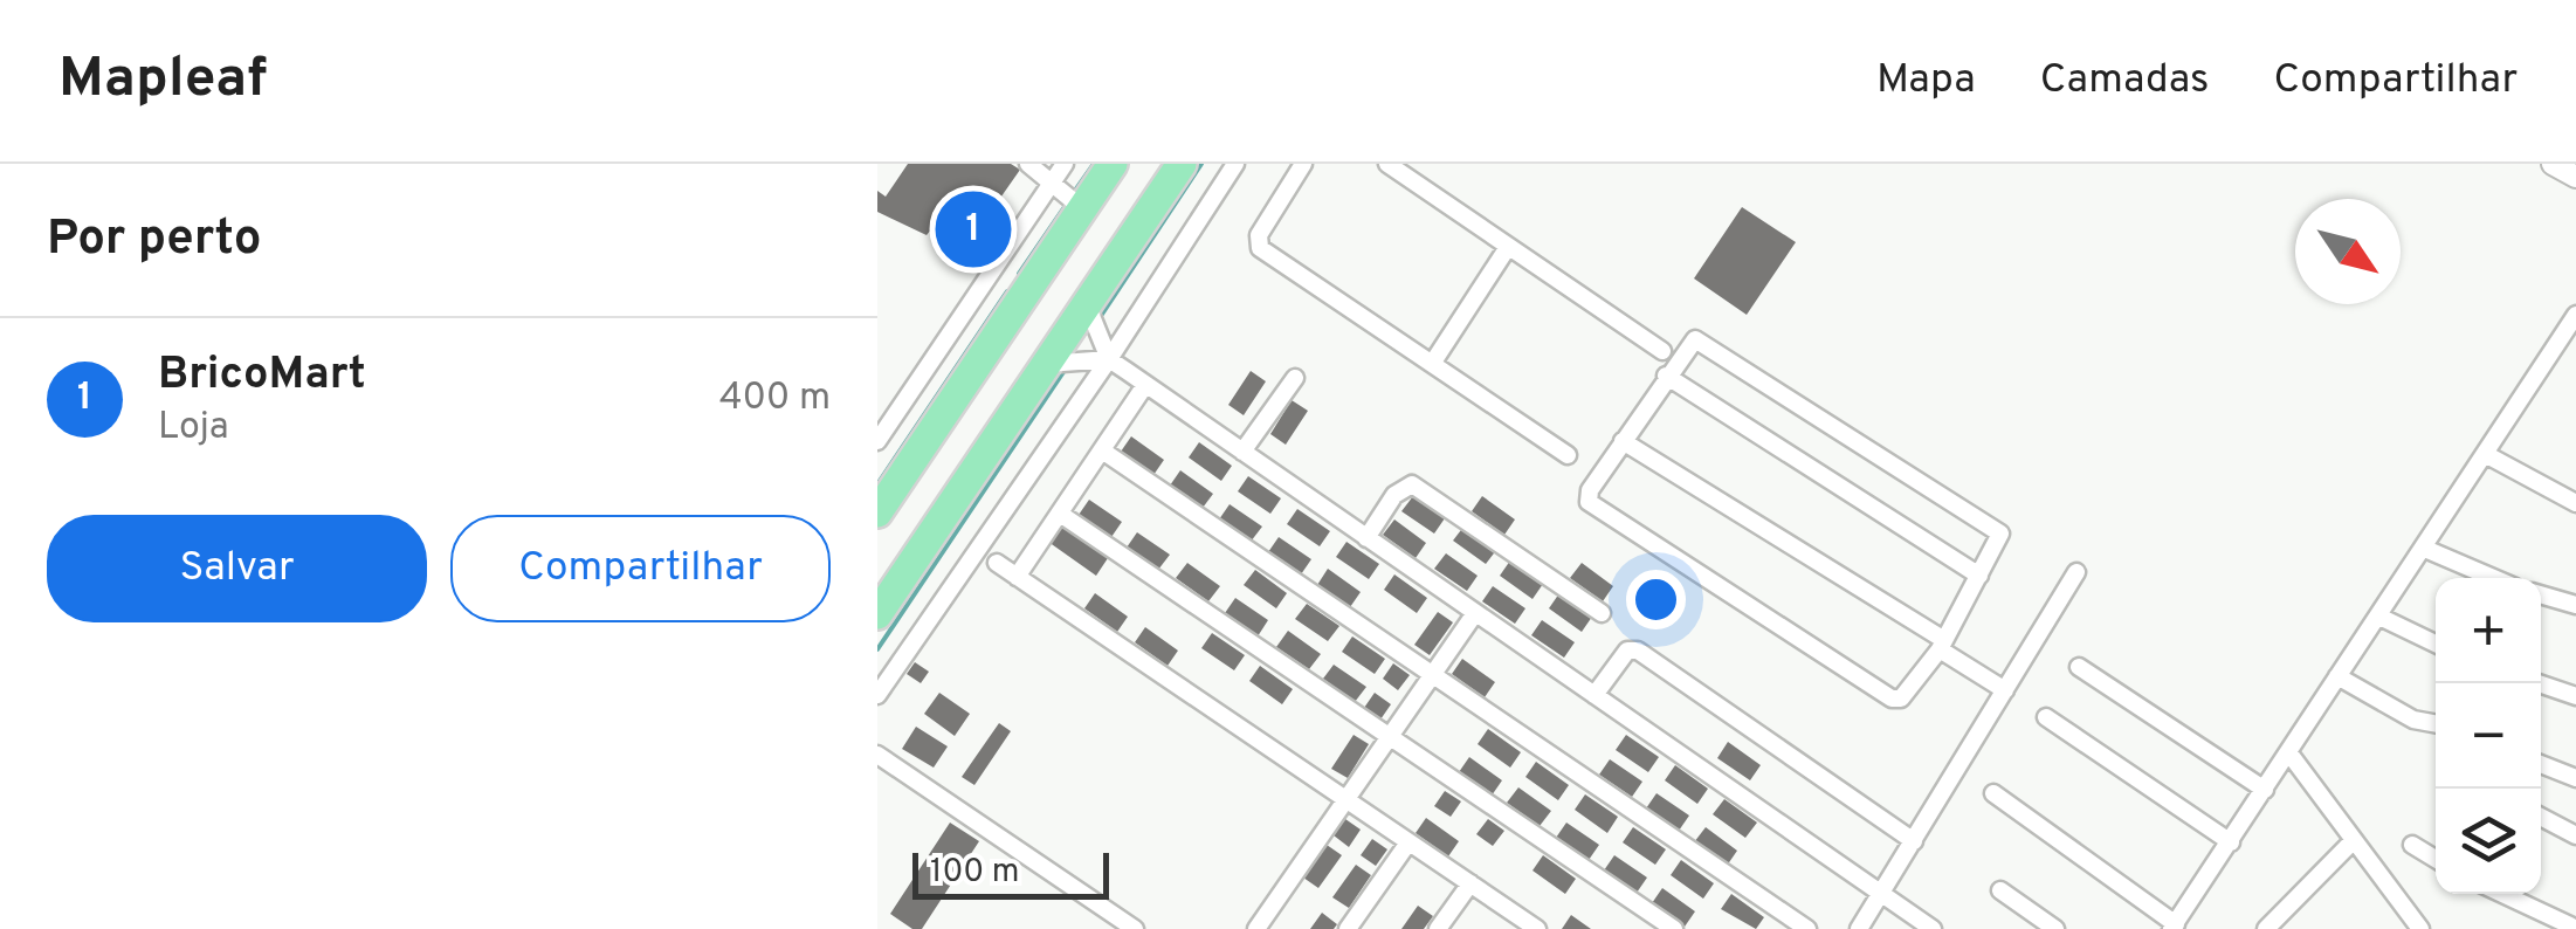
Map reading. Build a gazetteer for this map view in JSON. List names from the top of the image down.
{
  "scale_bar": "100 m",
  "north": "bottom right",
  "page": {
    "header": "Mapleaf",
    "nav": ["Mapa", "Camadas", "Compartilhar"],
    "heading": "Por perto",
    "pins": "1",
    "list": [
      {
        "mark": "1",
        "name": "BricoMart",
        "note": "Loja",
        "value": "400 m"
      }
    ],
    "buttons": ["Salvar", "Compartilhar"],
    "map_buttons": ["+", "−"],
    "scale": "100 m"
  }
}
